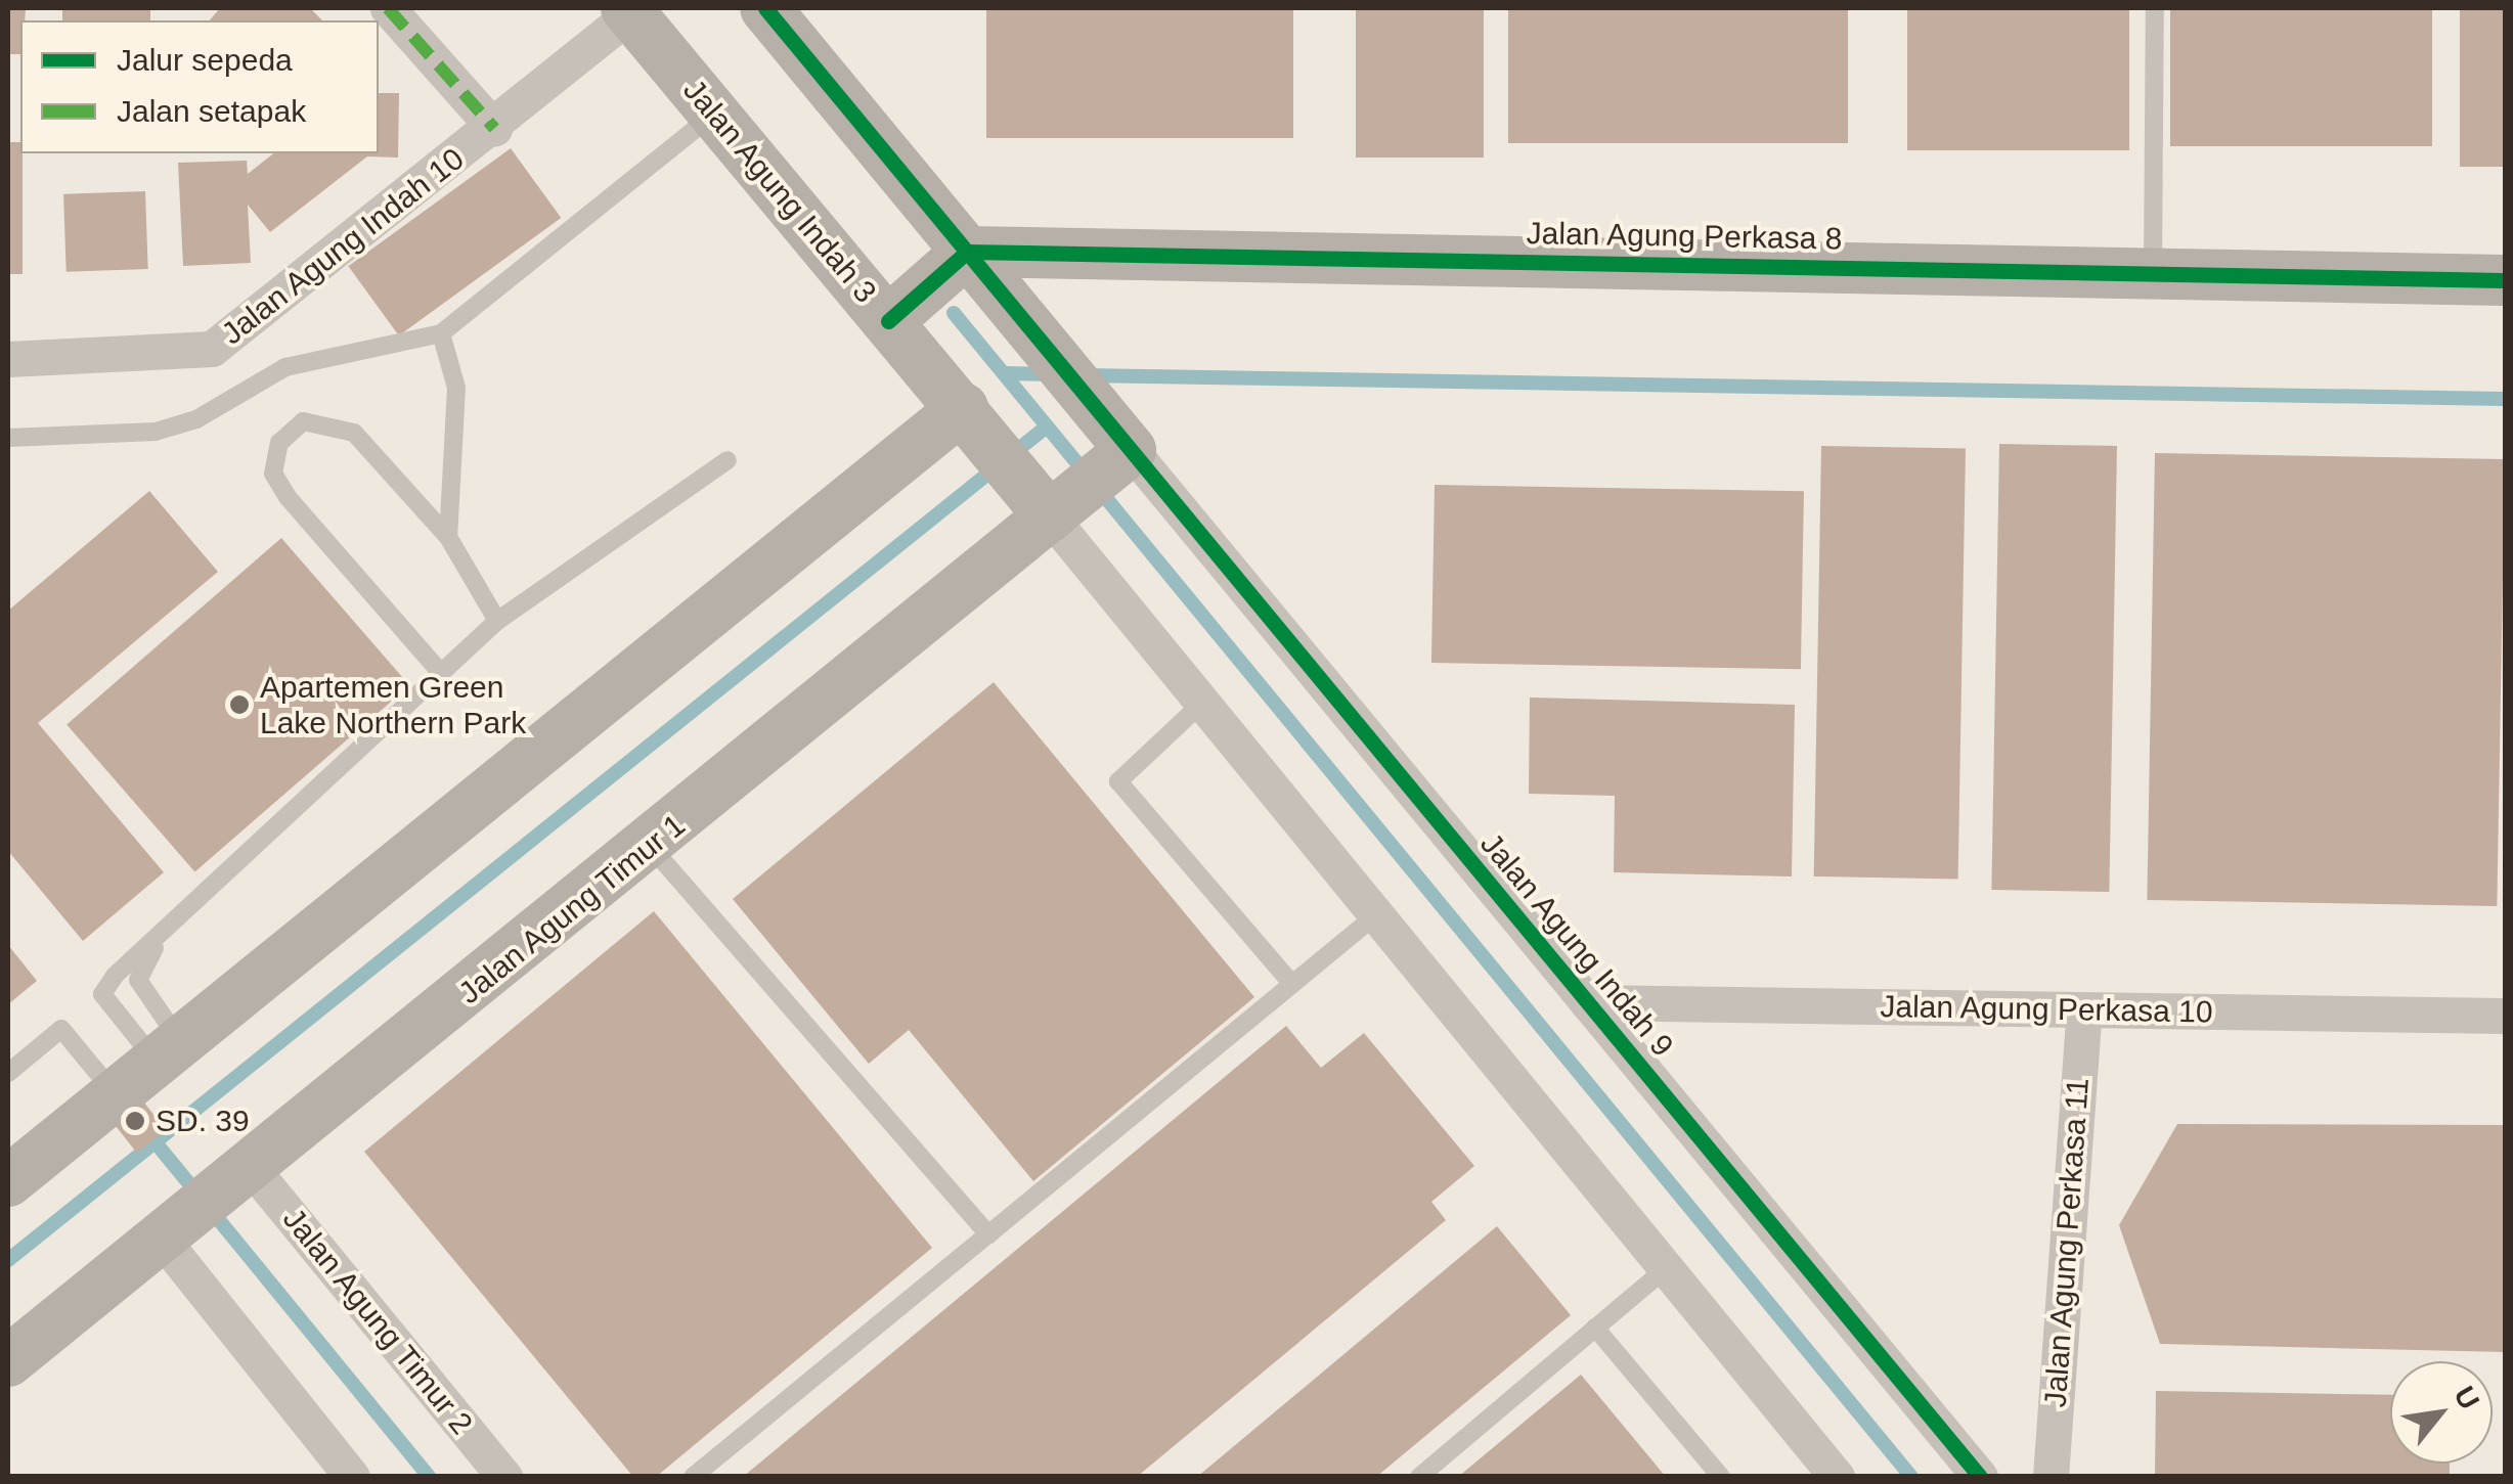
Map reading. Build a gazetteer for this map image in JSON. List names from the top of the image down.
{
  "streets": {
    "street": [
      "Jalan Agung Indah 3",
      "Jalan Agung Perkasa 8",
      "Jalan Agung Indah 10",
      "Jalan Agung Timur 1",
      "Jalan Agung Indah 9",
      "Jalan Agung Perkasa 10",
      "Jalan Agung Perkasa 11",
      "Jalan Agung Timur 2"
    ]
  },
  "crossings": [
    ["Jalan Agung Indah 3", "Jalan Agung Indah 10"],
    ["Jalan Agung Indah 3", "Jalan Agung Timur 1"],
    ["Jalan Agung Timur 1", "Jalan Agung Indah 9"],
    ["Jalan Agung Timur 1", "Jalan Agung Timur 2"],
    ["Jalan Agung Indah 9", "Jalan Agung Perkasa 10"],
    ["Jalan Agung Perkasa 10", "Jalan Agung Perkasa 11"]
  ],
  "places": ["Apartemen Green Lake Northern Park", "SD. 39"],
  "legend": ["Jalur sepeda", "Jalan setapak"],
  "north": "top right"
}
